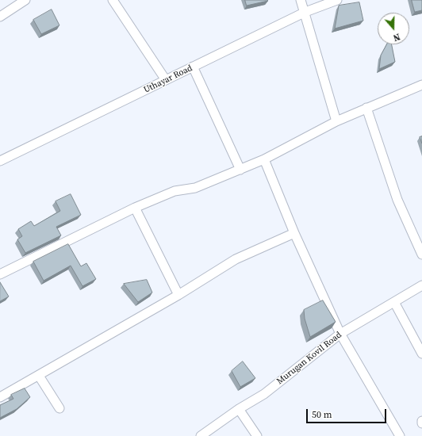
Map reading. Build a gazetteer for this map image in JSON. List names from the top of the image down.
{
  "streets": {
    "street": ["Uthayar Road", "Murugan Kovil Road"]
  },
  "scale_bar": "50 m",
  "north": "bottom"
}
